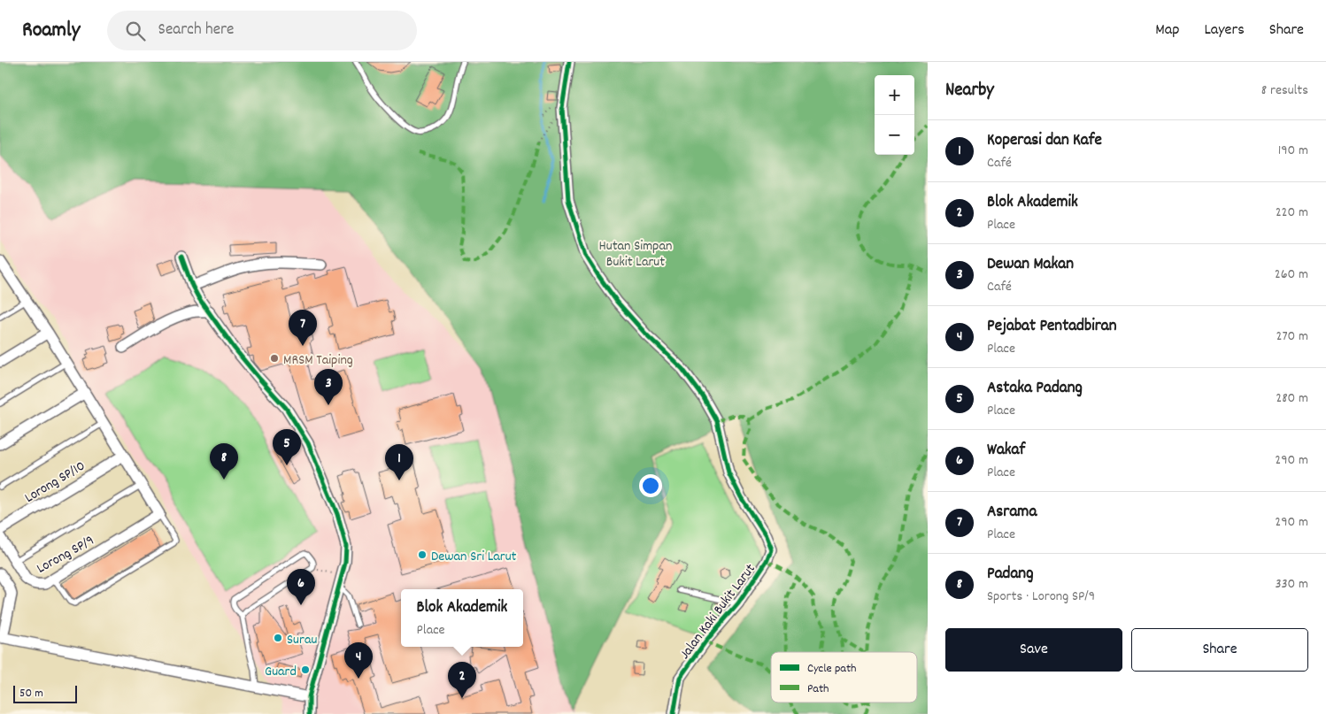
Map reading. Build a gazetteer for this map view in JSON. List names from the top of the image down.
{
  "streets": {
    "street": ["Lorong SP/10", "Lorong SP/9", "Jalan Kaki Bukit Larut"]
  },
  "parks": ["Hutan Simpan Bukit Larut"],
  "places": [
    "MRSM Taiping",
    "Dewan Sri Larut",
    "Surau",
    "Guard"
  ],
  "legend": ["Cycle path", "Path"],
  "scale_bar": "50 m",
  "page": {
    "header": "Roamly",
    "search": "Search here",
    "nav": ["Map", "Layers", "Share"],
    "heading": ["Nearby", "8 results"],
    "map_buttons": ["+", "−"],
    "list": [
      {
        "mark": "1",
        "name": "Koperasi dan Kafe",
        "note": "Café",
        "value": "190 m"
      },
      {
        "mark": "2",
        "name": "Blok Akademik",
        "note": "Place",
        "value": "220 m"
      },
      {
        "mark": "3",
        "name": "Dewan Makan",
        "note": "Café",
        "value": "260 m"
      },
      {
        "mark": "4",
        "name": "Pejabat Pentadbiran",
        "note": "Place",
        "value": "270 m"
      },
      {
        "mark": "5",
        "name": "Astaka Padang",
        "note": "Place",
        "value": "280 m"
      },
      {
        "mark": "6",
        "name": "Wakaf",
        "note": "Place",
        "value": "290 m"
      },
      {
        "mark": "7",
        "name": "Asrama",
        "note": "Place",
        "value": "290 m"
      },
      {
        "mark": "8",
        "name": "Padang",
        "note": "Sports · Lorong SP/9",
        "value": "330 m"
      }
    ],
    "pins": [
      "7",
      "3",
      "5",
      "8",
      "1",
      "6",
      "4",
      "2"
    ],
    "popup": ["Blok Akademik", "Place"],
    "buttons": ["Save", "Share"],
    "scale": "50 m"
  }
}
